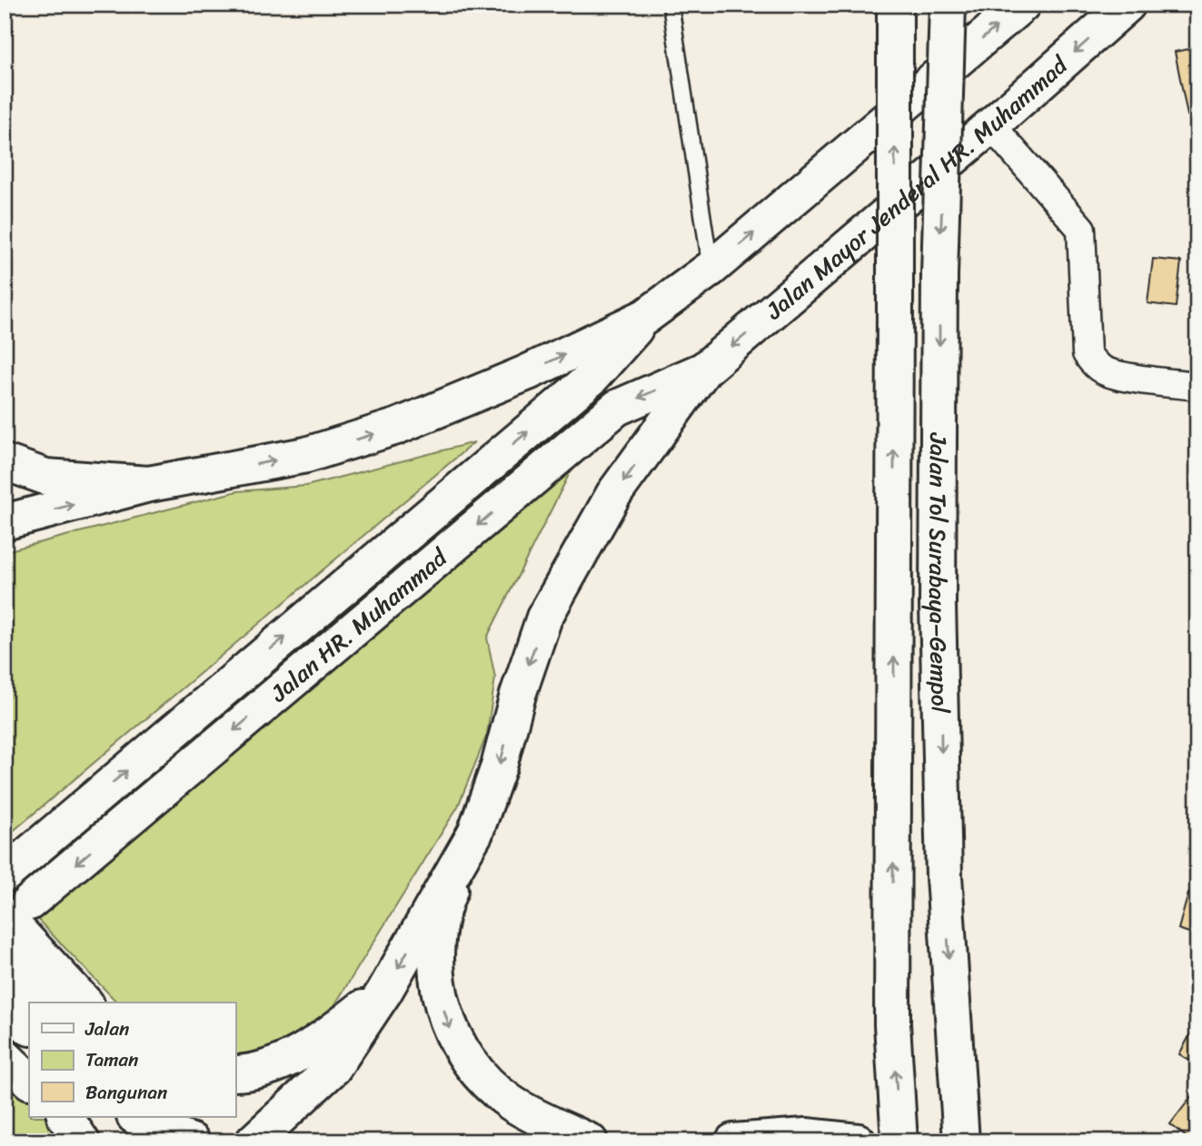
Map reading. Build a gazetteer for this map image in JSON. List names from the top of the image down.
{
  "streets": {
    "main road": ["Jalan Mayor Jenderal HR. Muhammad", "Jalan Tol Surabaya–Gempol", "Jalan HR. Muhammad"]
  },
  "crossings": [
    ["Jalan Mayor Jenderal HR. Muhammad", "Jalan HR. Muhammad"]
  ],
  "legend": ["Jalan", "Taman", "Bangunan"]
}
